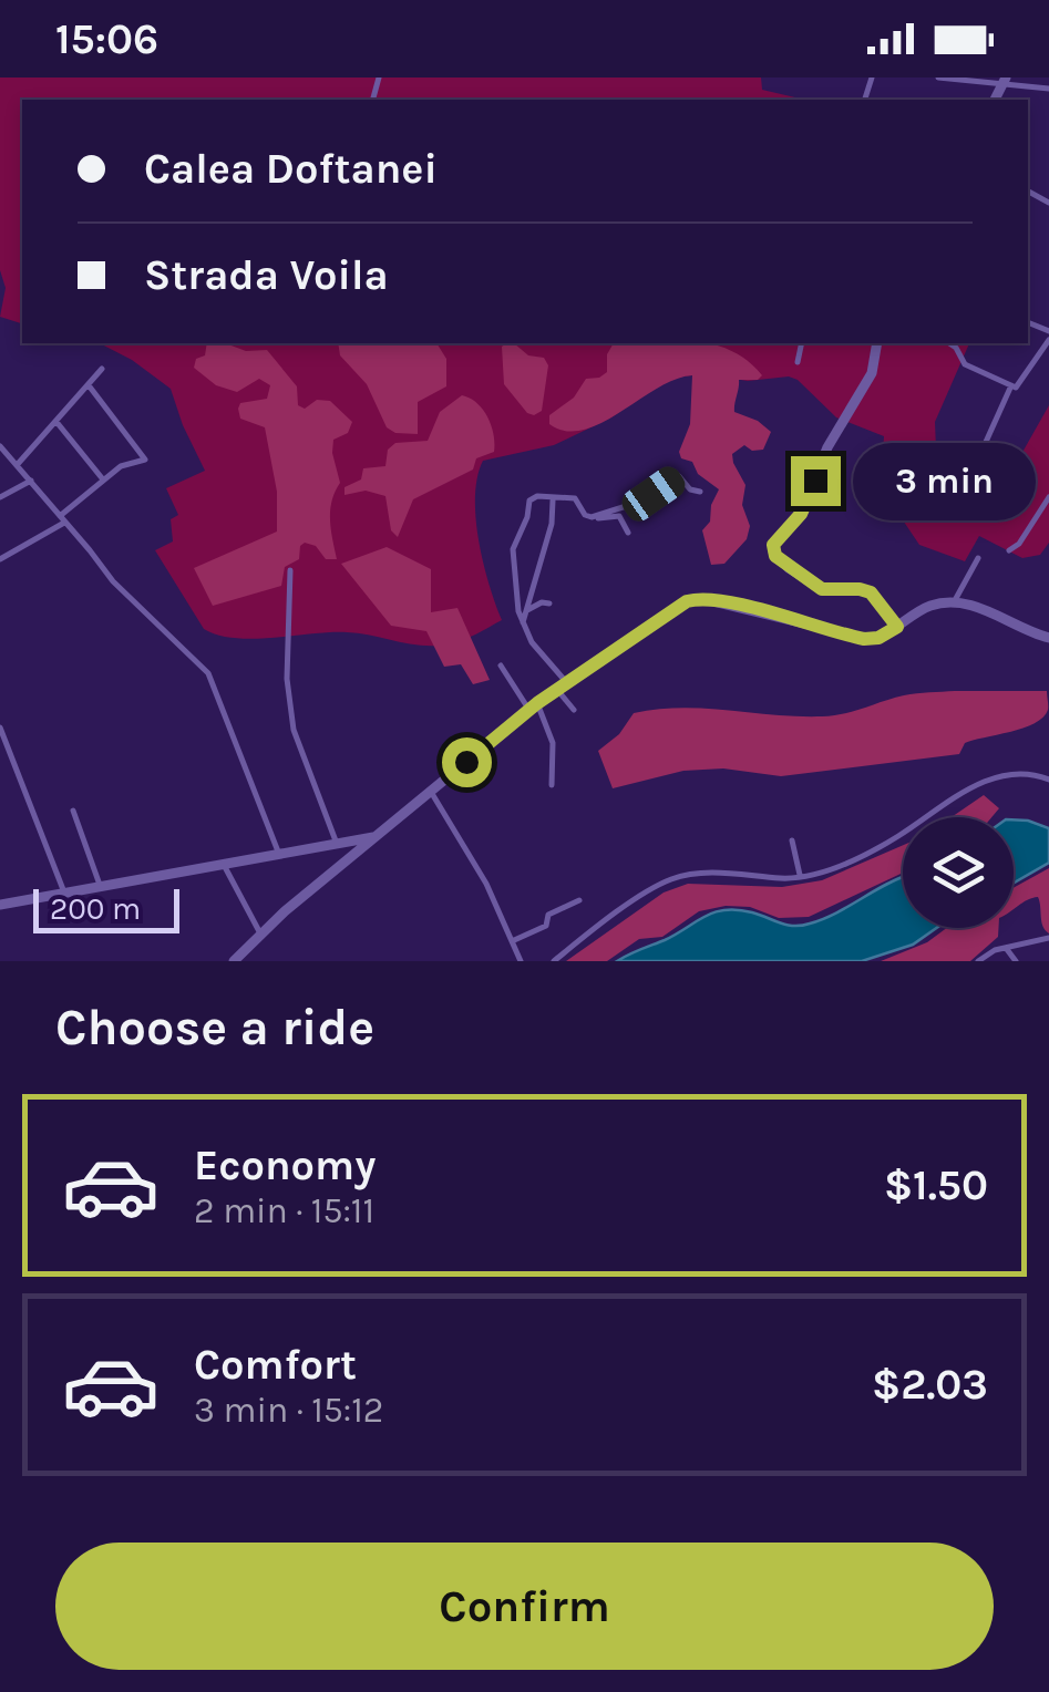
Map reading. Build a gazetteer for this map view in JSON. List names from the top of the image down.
{
  "scale_bar": "200 m",
  "page": {
    "status": "15:06",
    "banner": ["Calea Doftanei", "Strada Voila"],
    "bubble": "3 min",
    "scale": "200 m",
    "heading": "Choose a ride",
    "list": [
      {
        "name": "Economy",
        "note": "2 min · 15:11",
        "value": "$1.50"
      },
      {
        "name": "Comfort",
        "note": "3 min · 15:12",
        "value": "$2.03"
      }
    ],
    "buttons": "Confirm"
  }
}
